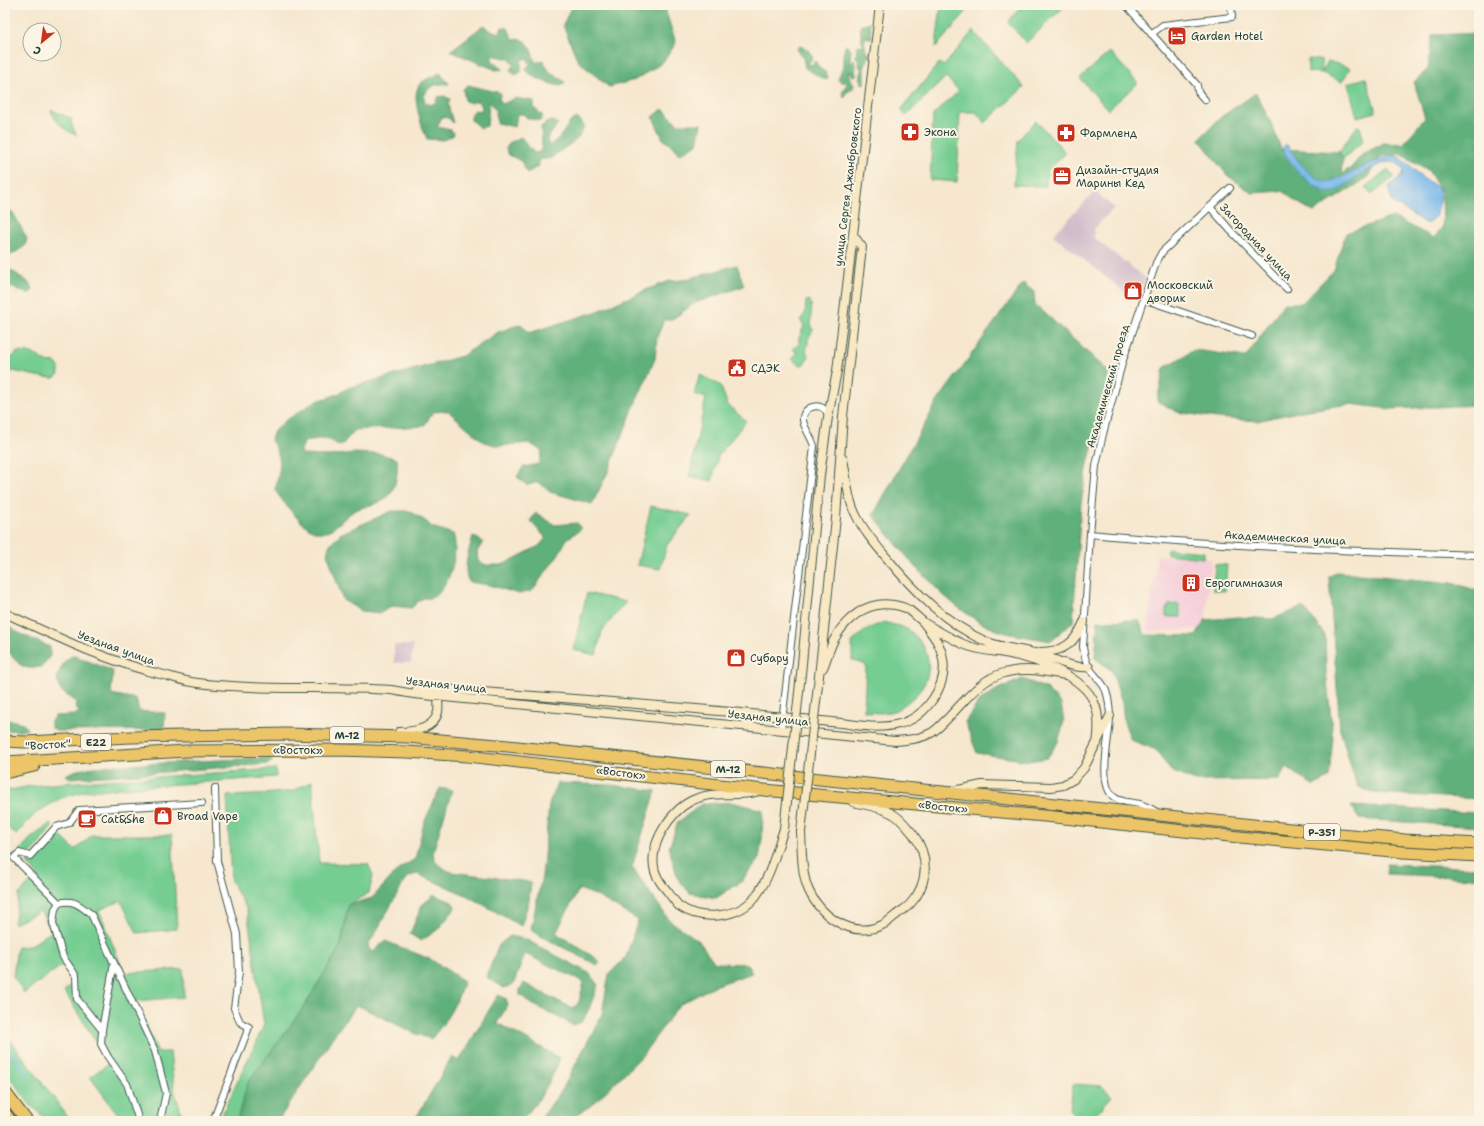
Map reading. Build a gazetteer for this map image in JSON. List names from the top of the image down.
{
  "streets": {
    "highway": [
      "М-12",
      "E22",
      "\"Восток\"",
      "«Восток»",
      "Р-351"
    ],
    "street": [
      "улица Сергея Джанбровского",
      "Загородная улица",
      "Академический проезд",
      "Академическая улица",
      "Уездная улица"
    ]
  },
  "crossings": [
    ["улица Сергея Джанбровского", "«Восток»"],
    ["Загородная улица", "Академический проезд"],
    ["Академический проезд", "Академическая улица"],
    ["\"Восток\"", "«Восток»"],
    ["«Восток»", "Р-351"]
  ],
  "places": {
    "hotel": ["Garden Hotel"],
    "pharmacy": ["Экона", "Фармленд"],
    "office": ["Дизайн-студия Марины Кед"],
    "shop": ["Московский дворик", "Субару", "Broad Vape"],
    "public building": ["СДЭК"],
    "building": ["Еврогимназия"],
    "cafe": ["Cat&She"]
  },
  "north": "bottom left"
}
